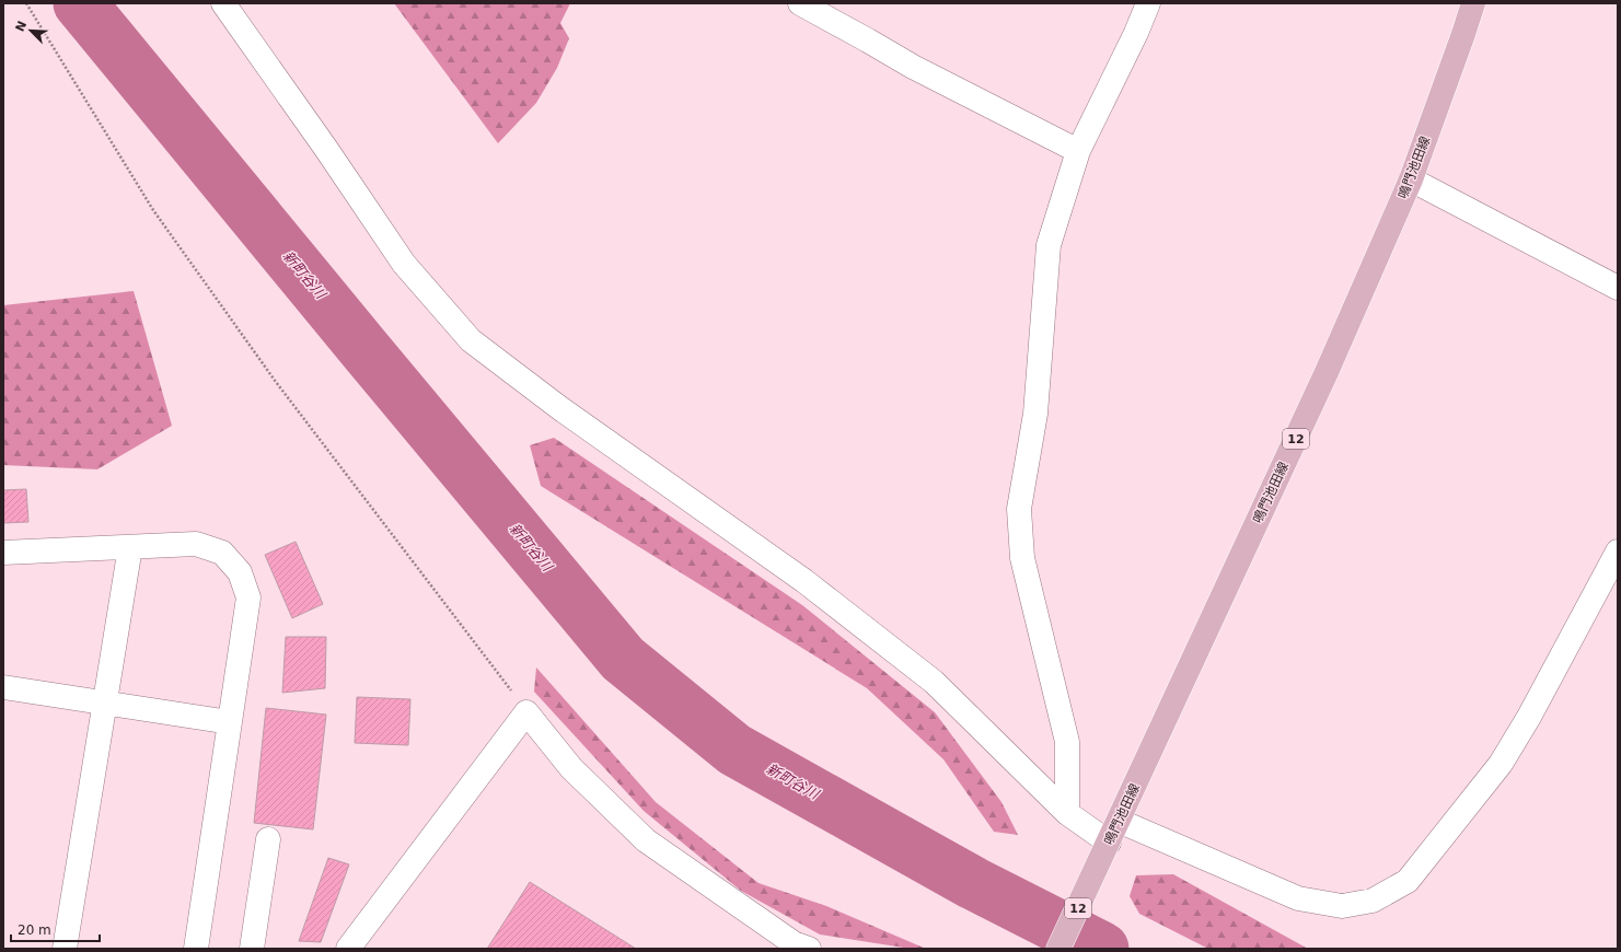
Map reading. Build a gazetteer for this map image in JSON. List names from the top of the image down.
{
  "streets": {
    "main road": ["鳴門池田線", "12"]
  },
  "water": ["新町谷川"],
  "scale_bar": "20 m",
  "north": "top left"
}
